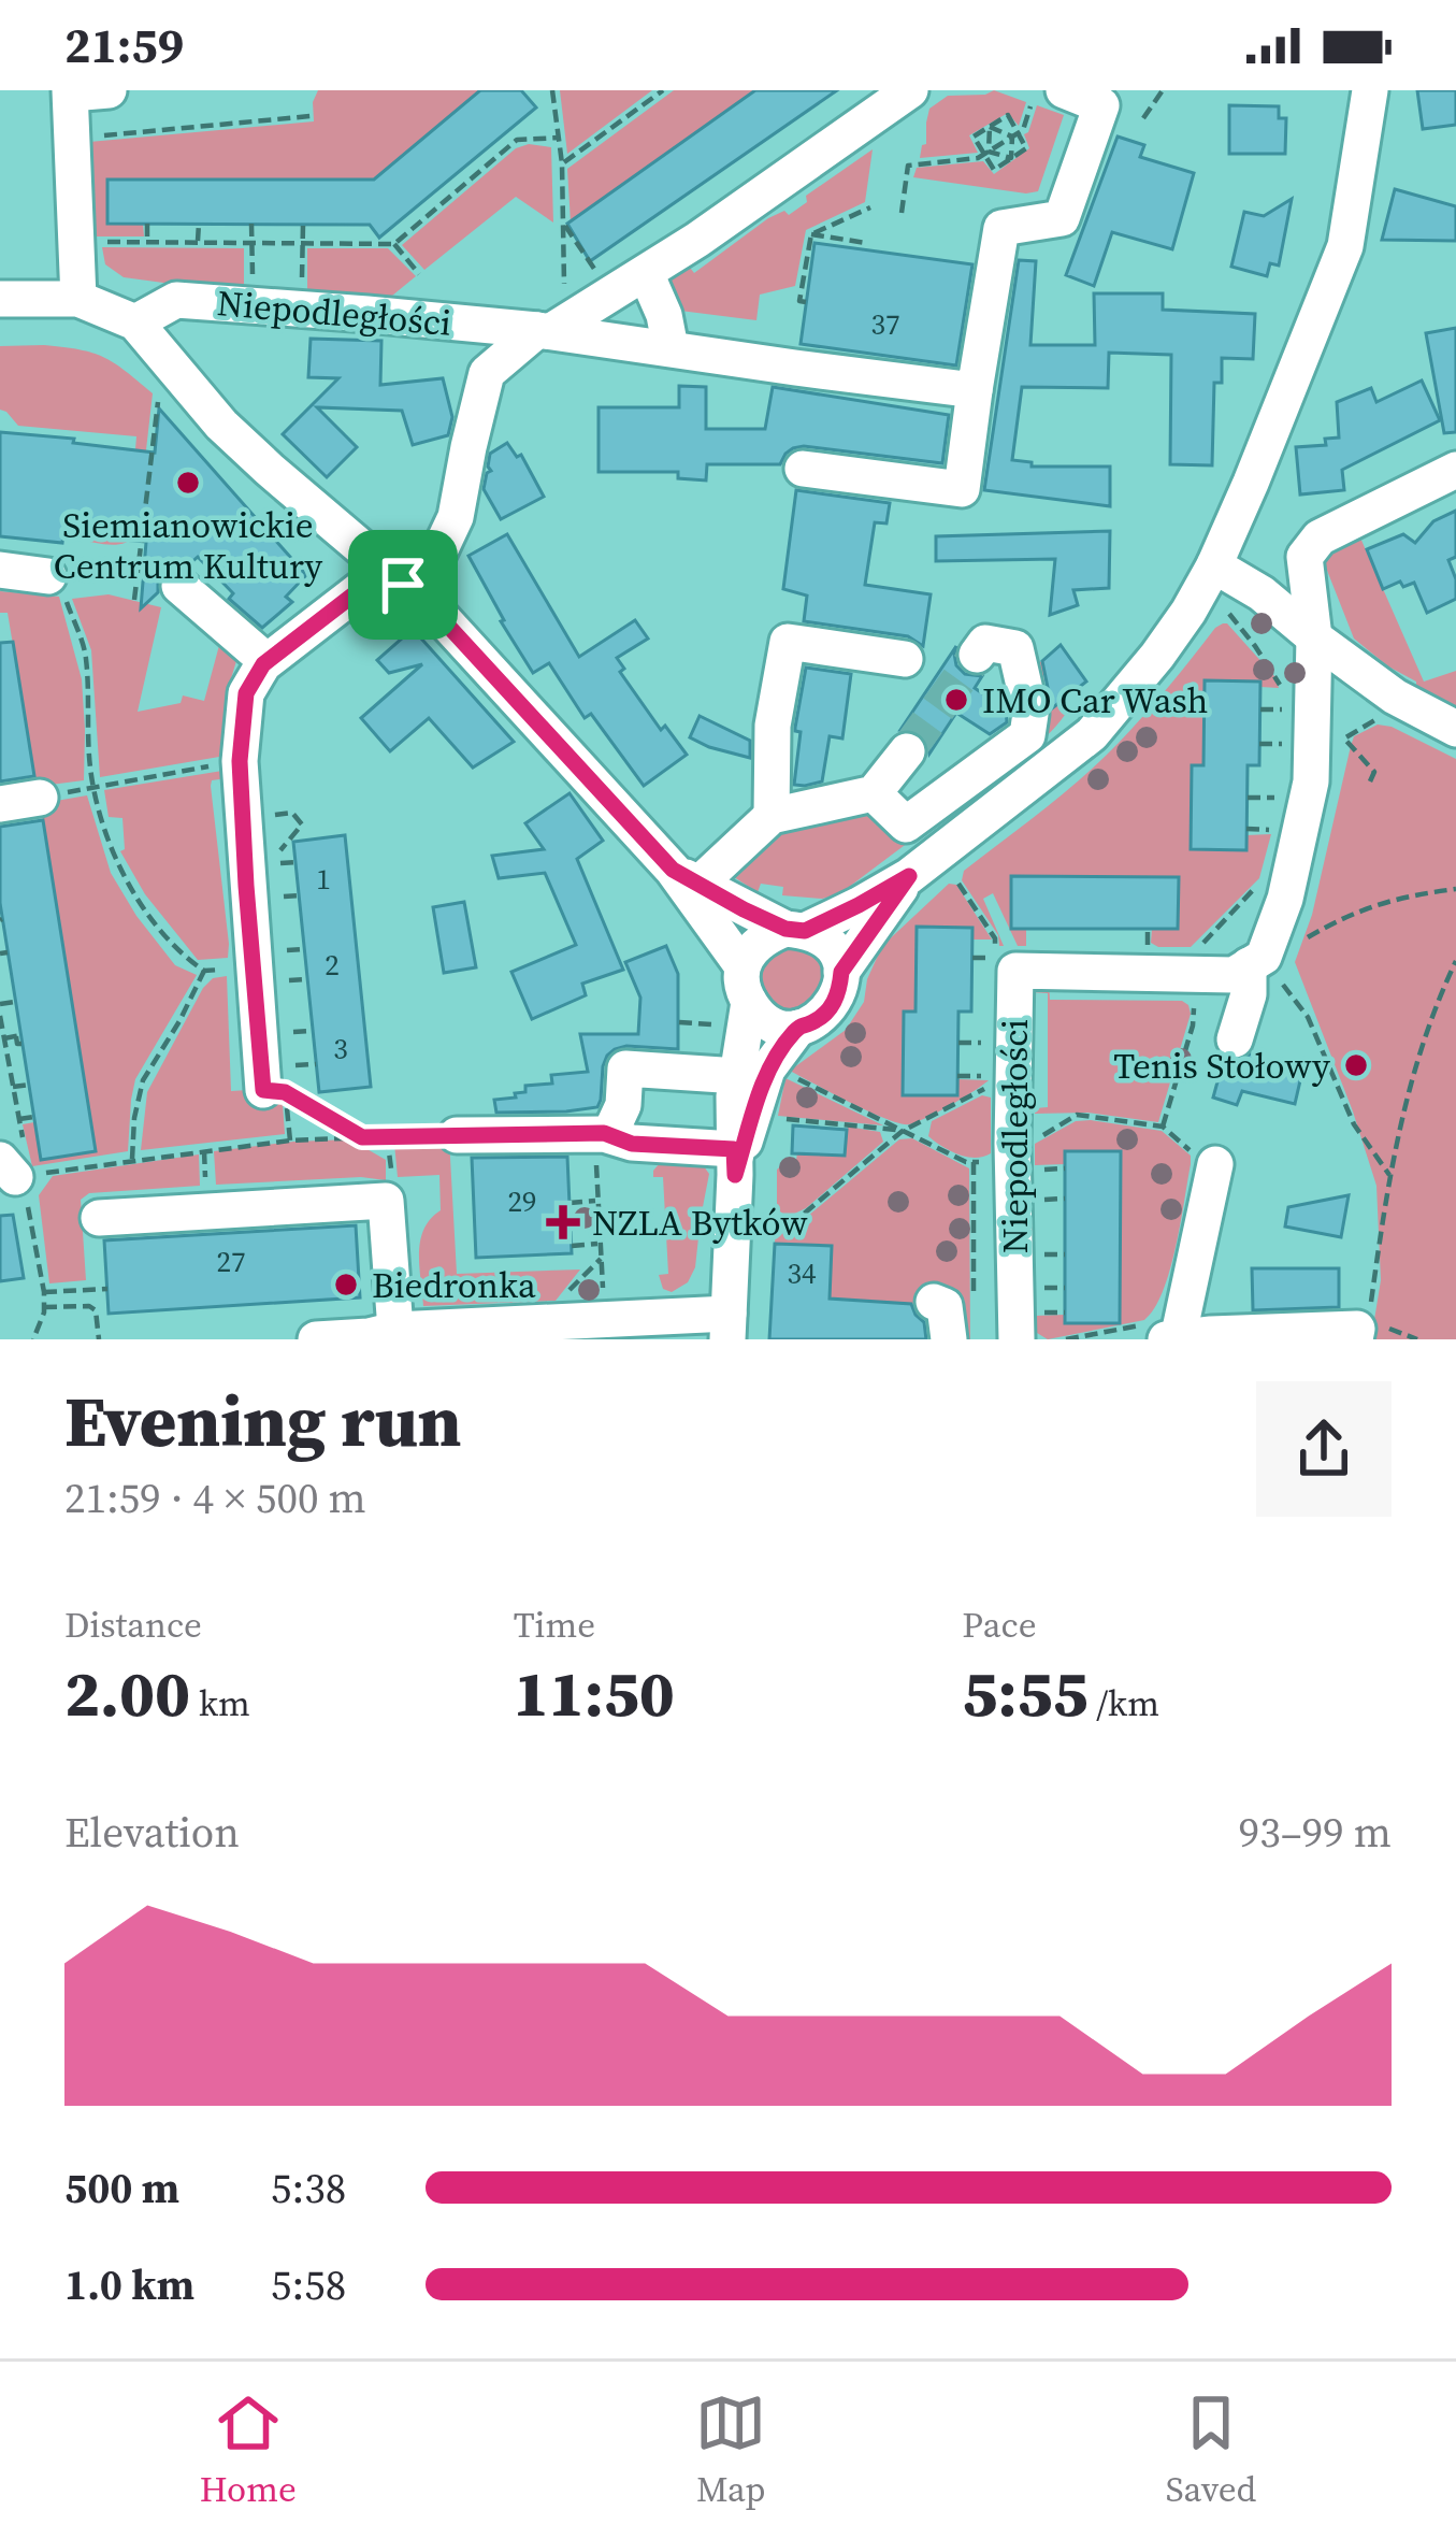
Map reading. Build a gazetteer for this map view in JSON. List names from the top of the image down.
{
  "streets": {
    "street": ["Niepodległości"]
  },
  "places": {
    "other": [
      "Siemianowickie Centrum Kultury",
      "IMO Car Wash",
      "Tenis Stołowy",
      "Biedronka"
    ],
    "health": ["NZLA Bytków"]
  },
  "house_numbers": [
    "37",
    "1",
    "2",
    "3",
    "29",
    "27",
    "34"
  ],
  "page": {
    "status": "21:59",
    "heading": ["Evening run", "21:59 · 4 × 500 m"],
    "stats": [
      ["Distance", "2.00 km"],
      ["Time", "11:50"],
      ["Pace", "5:55 /km"]
    ],
    "chart": ["Elevation", "93–99 m"],
    "list": [
      {
        "name": "500 m",
        "note": "5:38"
      },
      {
        "name": "1.0 km",
        "note": "5:58"
      }
    ],
    "tabs": ["Home", "Map", "Saved"]
  }
}
